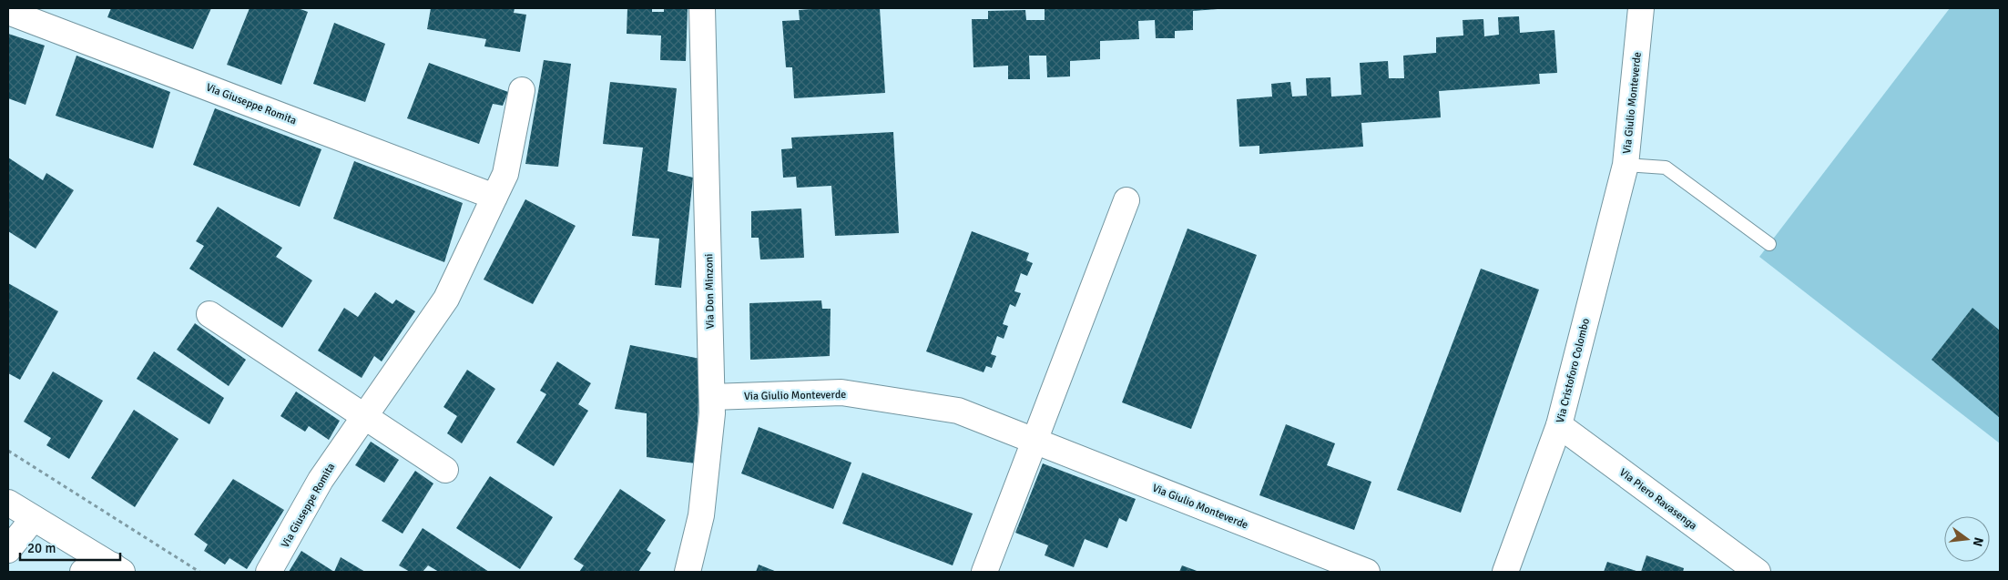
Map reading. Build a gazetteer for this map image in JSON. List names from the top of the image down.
{
  "streets": {
    "street": [
      "Via Giulio Monteverde",
      "Via Giuseppe Romita",
      "Via Don Minzoni",
      "Via Cristoforo Colombo",
      "Via Piero Ravasenga"
    ]
  },
  "crossings": [
    ["Via Giulio Monteverde", "Via Don Minzoni"],
    ["Via Giulio Monteverde", "Via Cristoforo Colombo"],
    ["Via Cristoforo Colombo", "Via Piero Ravasenga"]
  ],
  "scale_bar": "20 m",
  "north": "right"
}
